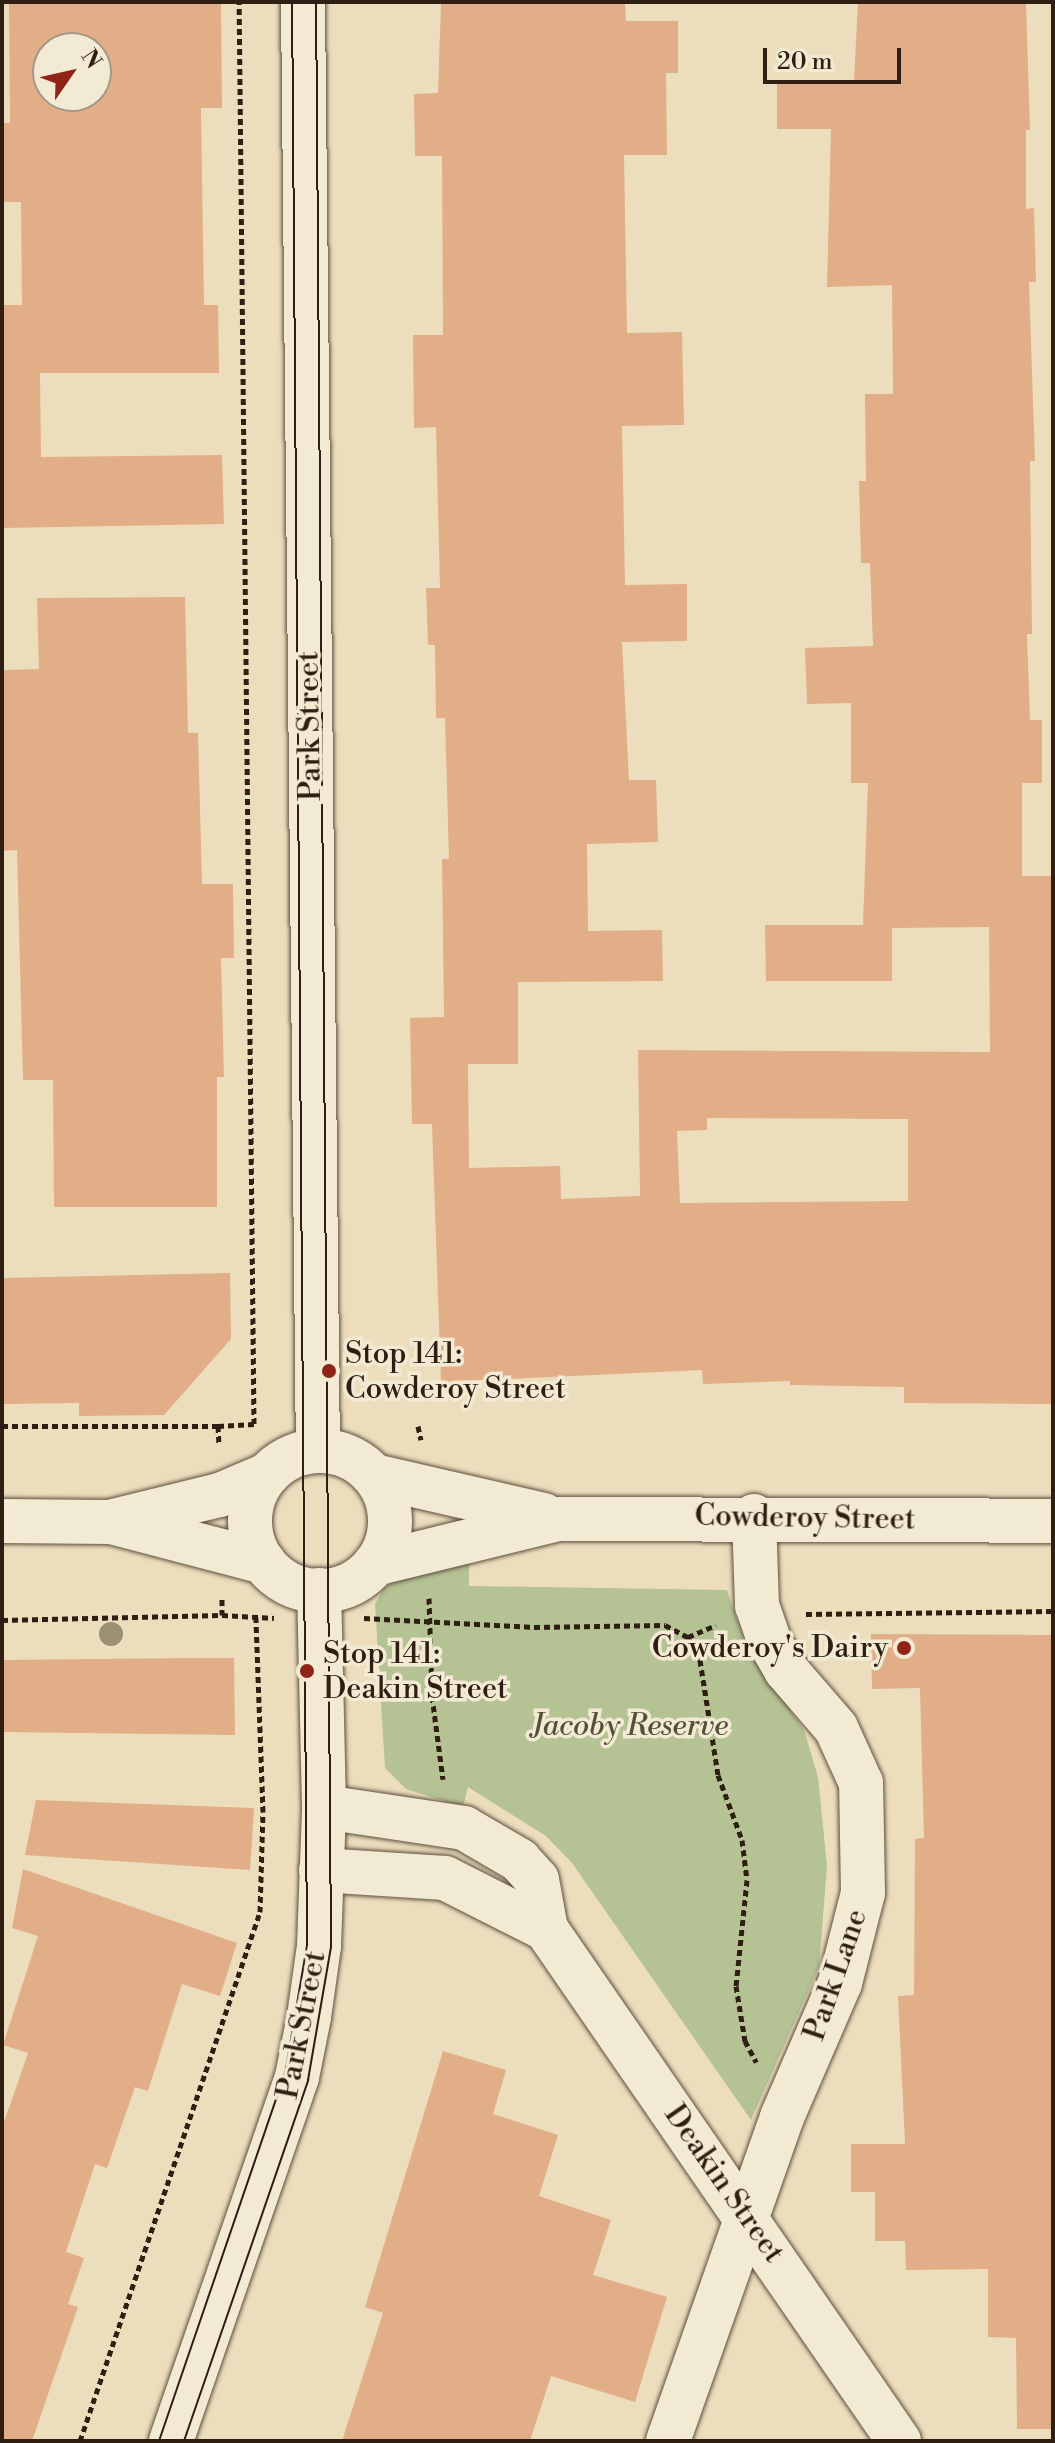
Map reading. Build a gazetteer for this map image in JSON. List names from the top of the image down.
{
  "streets": {
    "street": [
      "Park Street",
      "Cowderoy Street",
      "Park Lane",
      "Deakin Street"
    ]
  },
  "crossings": [
    ["Park Street", "Cowderoy Street"],
    ["Park Street", "Deakin Street"],
    ["Cowderoy Street", "Park Lane"],
    ["Park Lane", "Deakin Street"]
  ],
  "parks": ["Jacoby Reserve"],
  "places": ["Stop 141: Cowderoy Street", "Cowderoy's Dairy", "Stop 141: Deakin Street"],
  "scale_bar": "20 m",
  "north": "top right"
}
